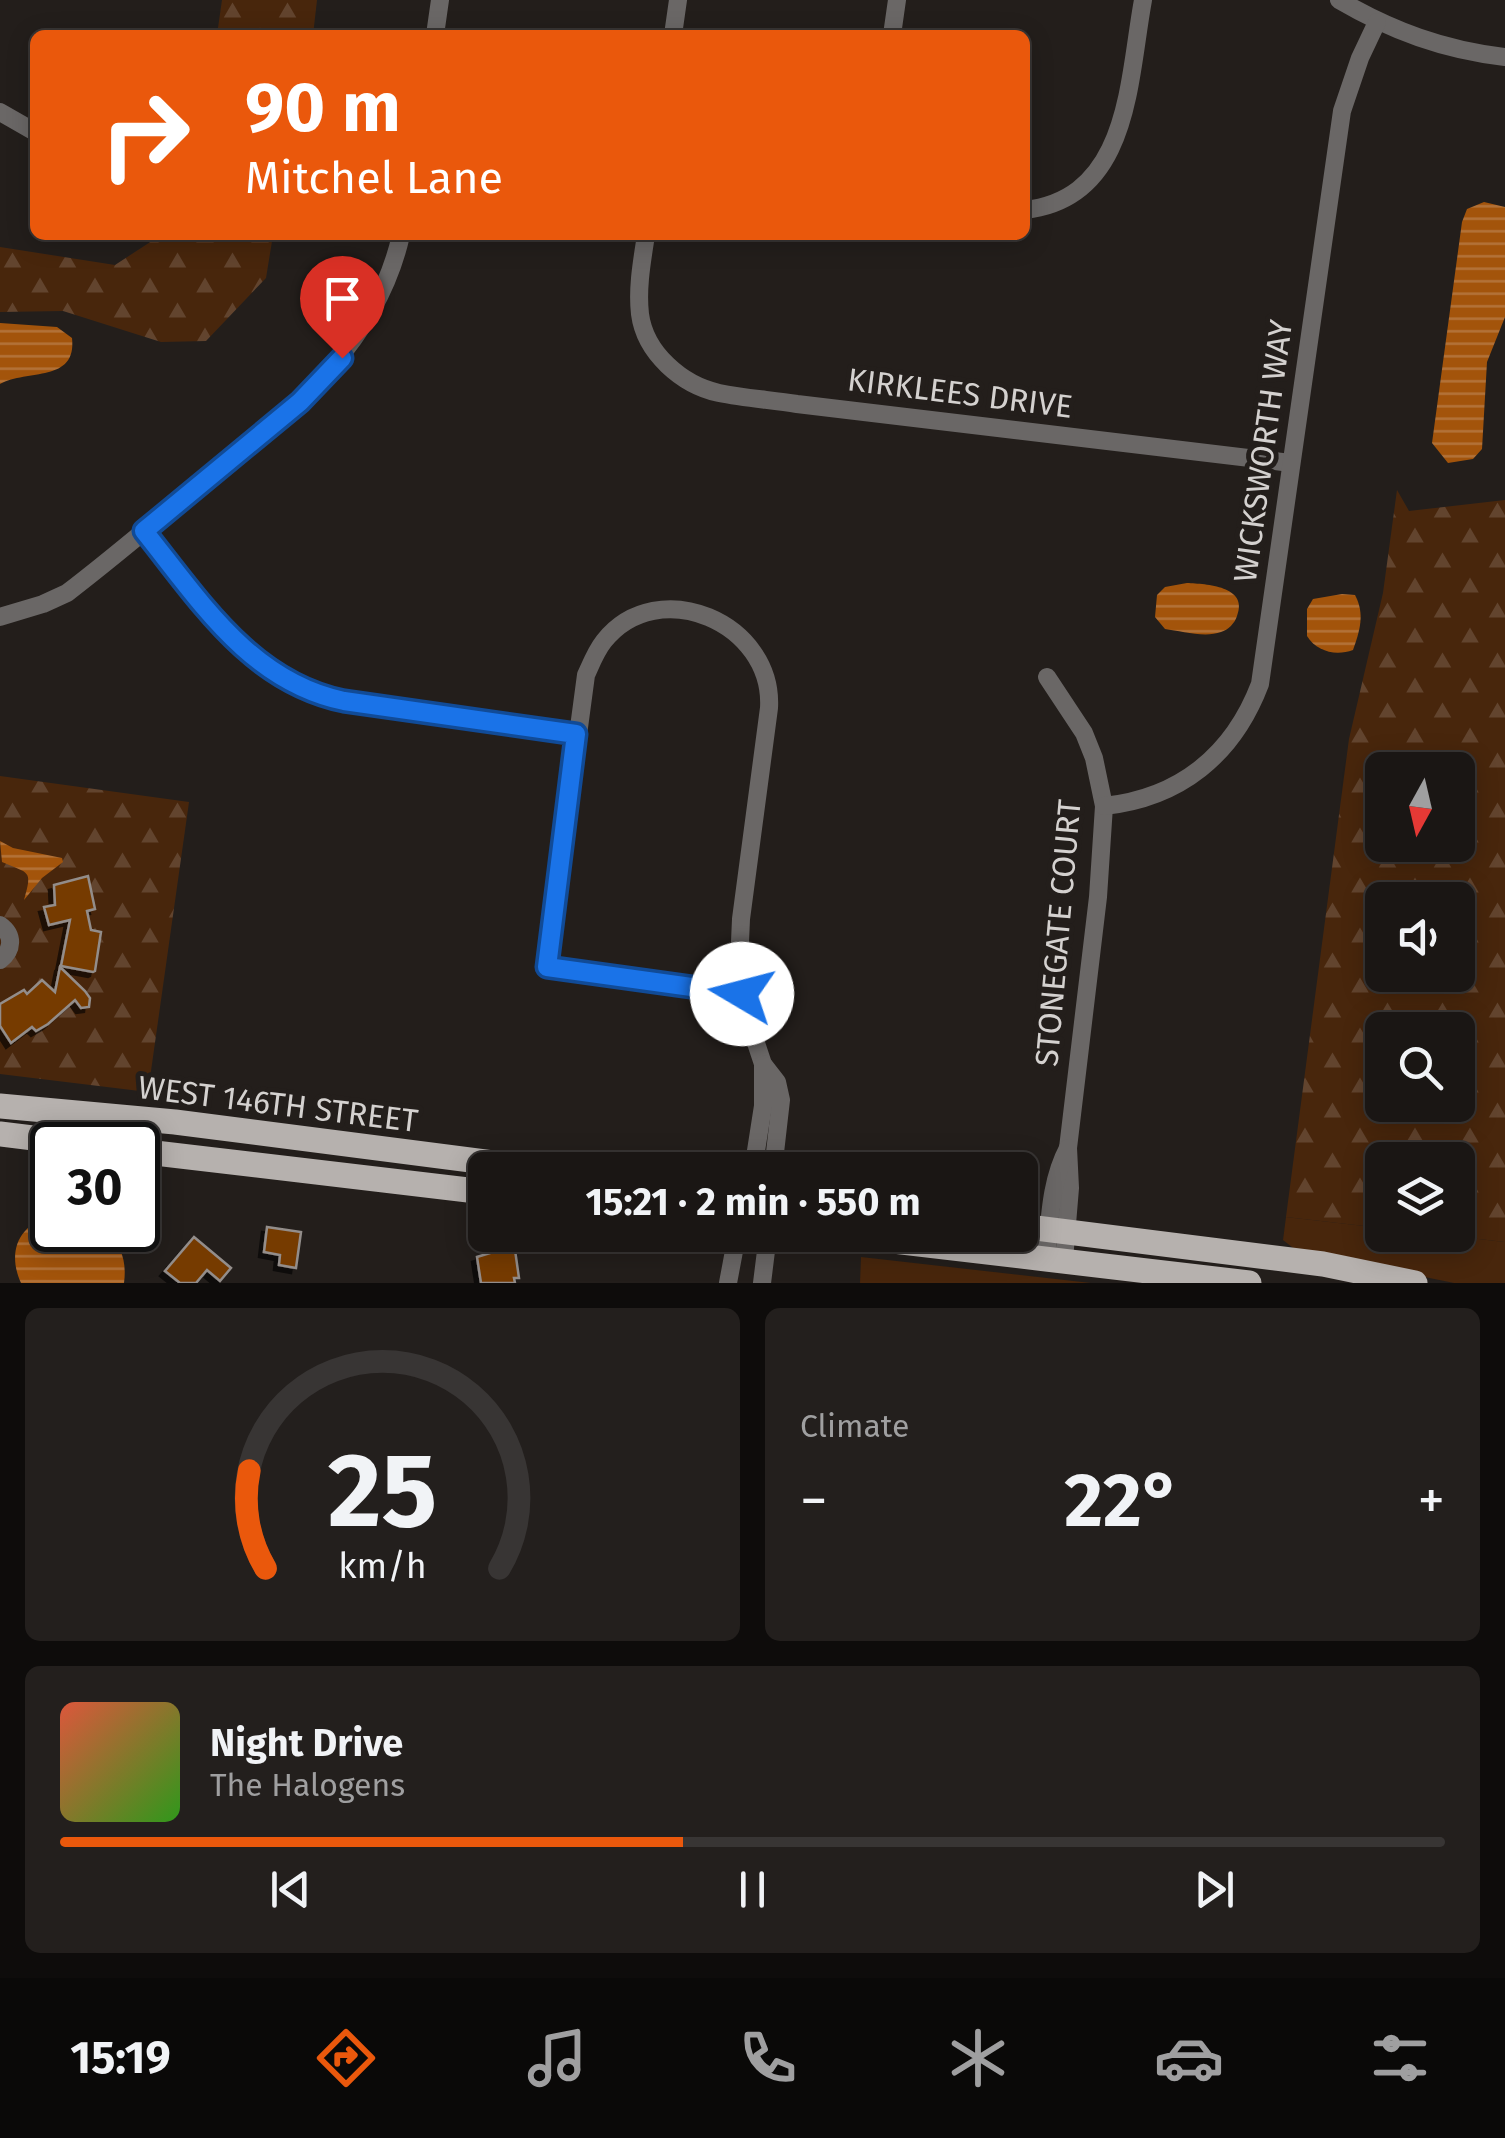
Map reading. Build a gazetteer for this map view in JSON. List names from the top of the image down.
{
  "streets": {
    "main road": ["WEST 146TH STREET"],
    "street": ["KIRKLEES DRIVE", "WICKSWORTH WAY", "STONEGATE COURT"]
  },
  "crossings": [
    ["KIRKLEES DRIVE", "WICKSWORTH WAY"],
    ["WICKSWORTH WAY", "STONEGATE COURT"]
  ],
  "north": "bottom",
  "page": {
    "turn": ["90 m", "Mitchel Lane"],
    "limit": "30",
    "trip": "15:21 · 2 min · 550 m",
    "tile": "Climate",
    "heat": ["−", "22°", "+"],
    "song": ["Night Drive", "The Halogens"],
    "tabs": "15:19",
    "gauge": ["25", "km/h"]
  }
}
